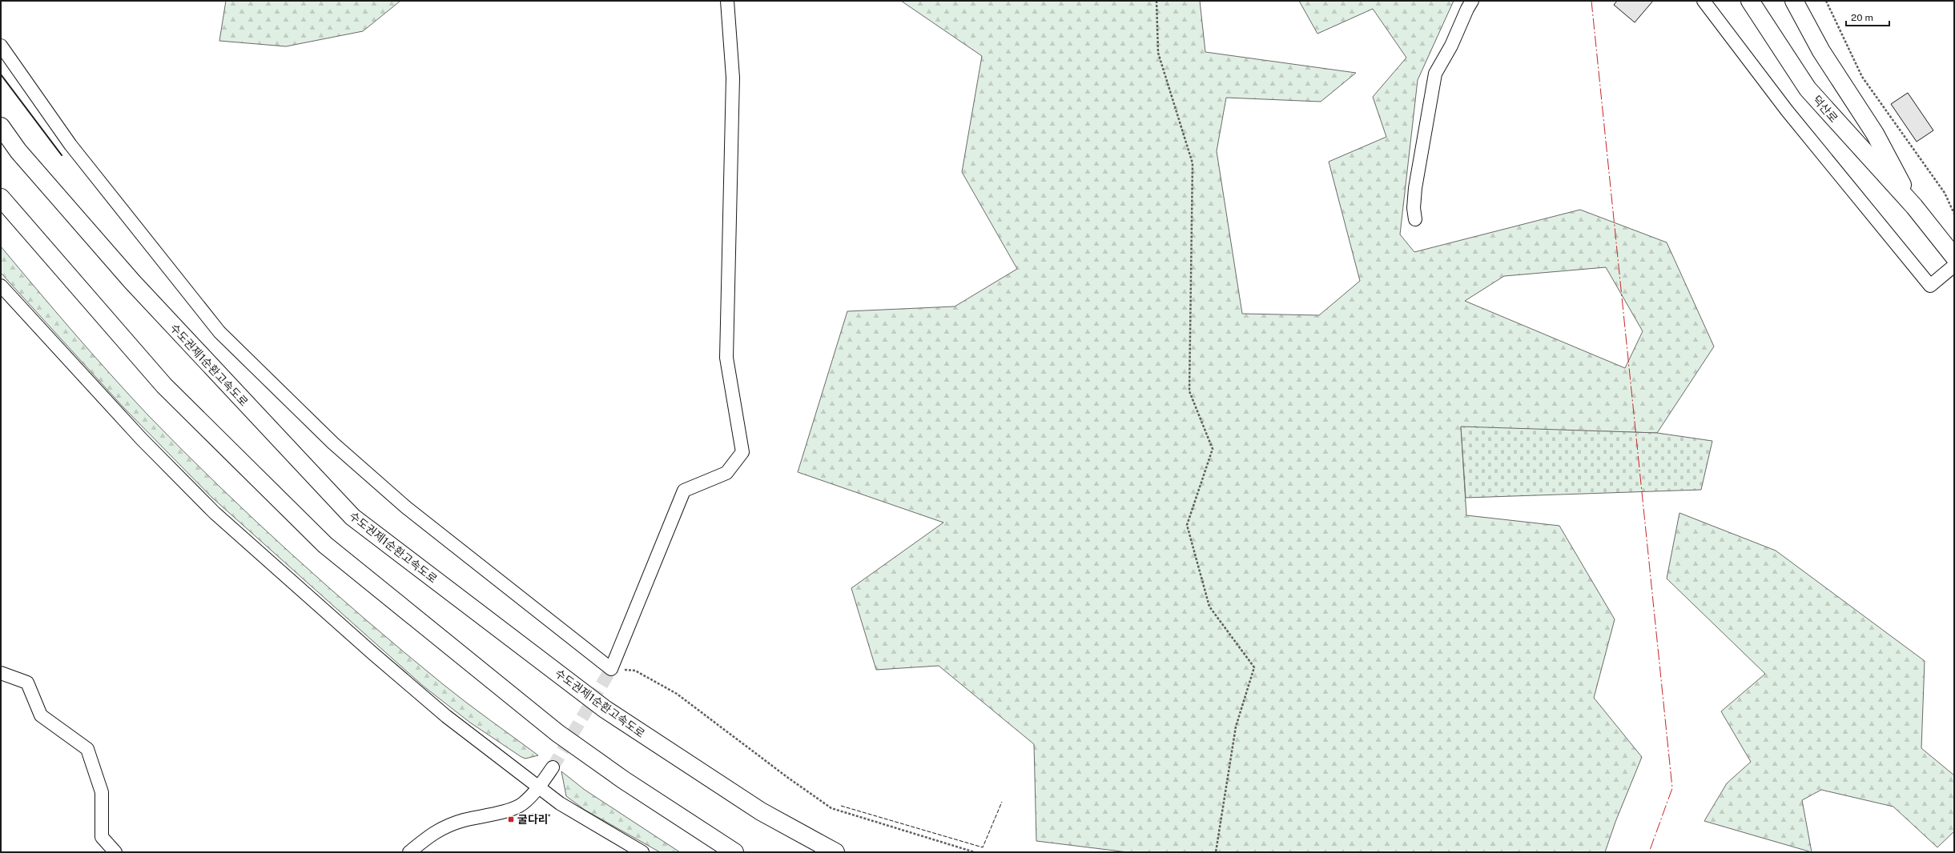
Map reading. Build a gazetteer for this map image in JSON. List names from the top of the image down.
{
  "streets": {
    "main road": ["덕산로", "수도권제1순환고속도로"]
  },
  "places": {
    "transit": ["굴다리"]
  },
  "scale_bar": "20 m"
}
